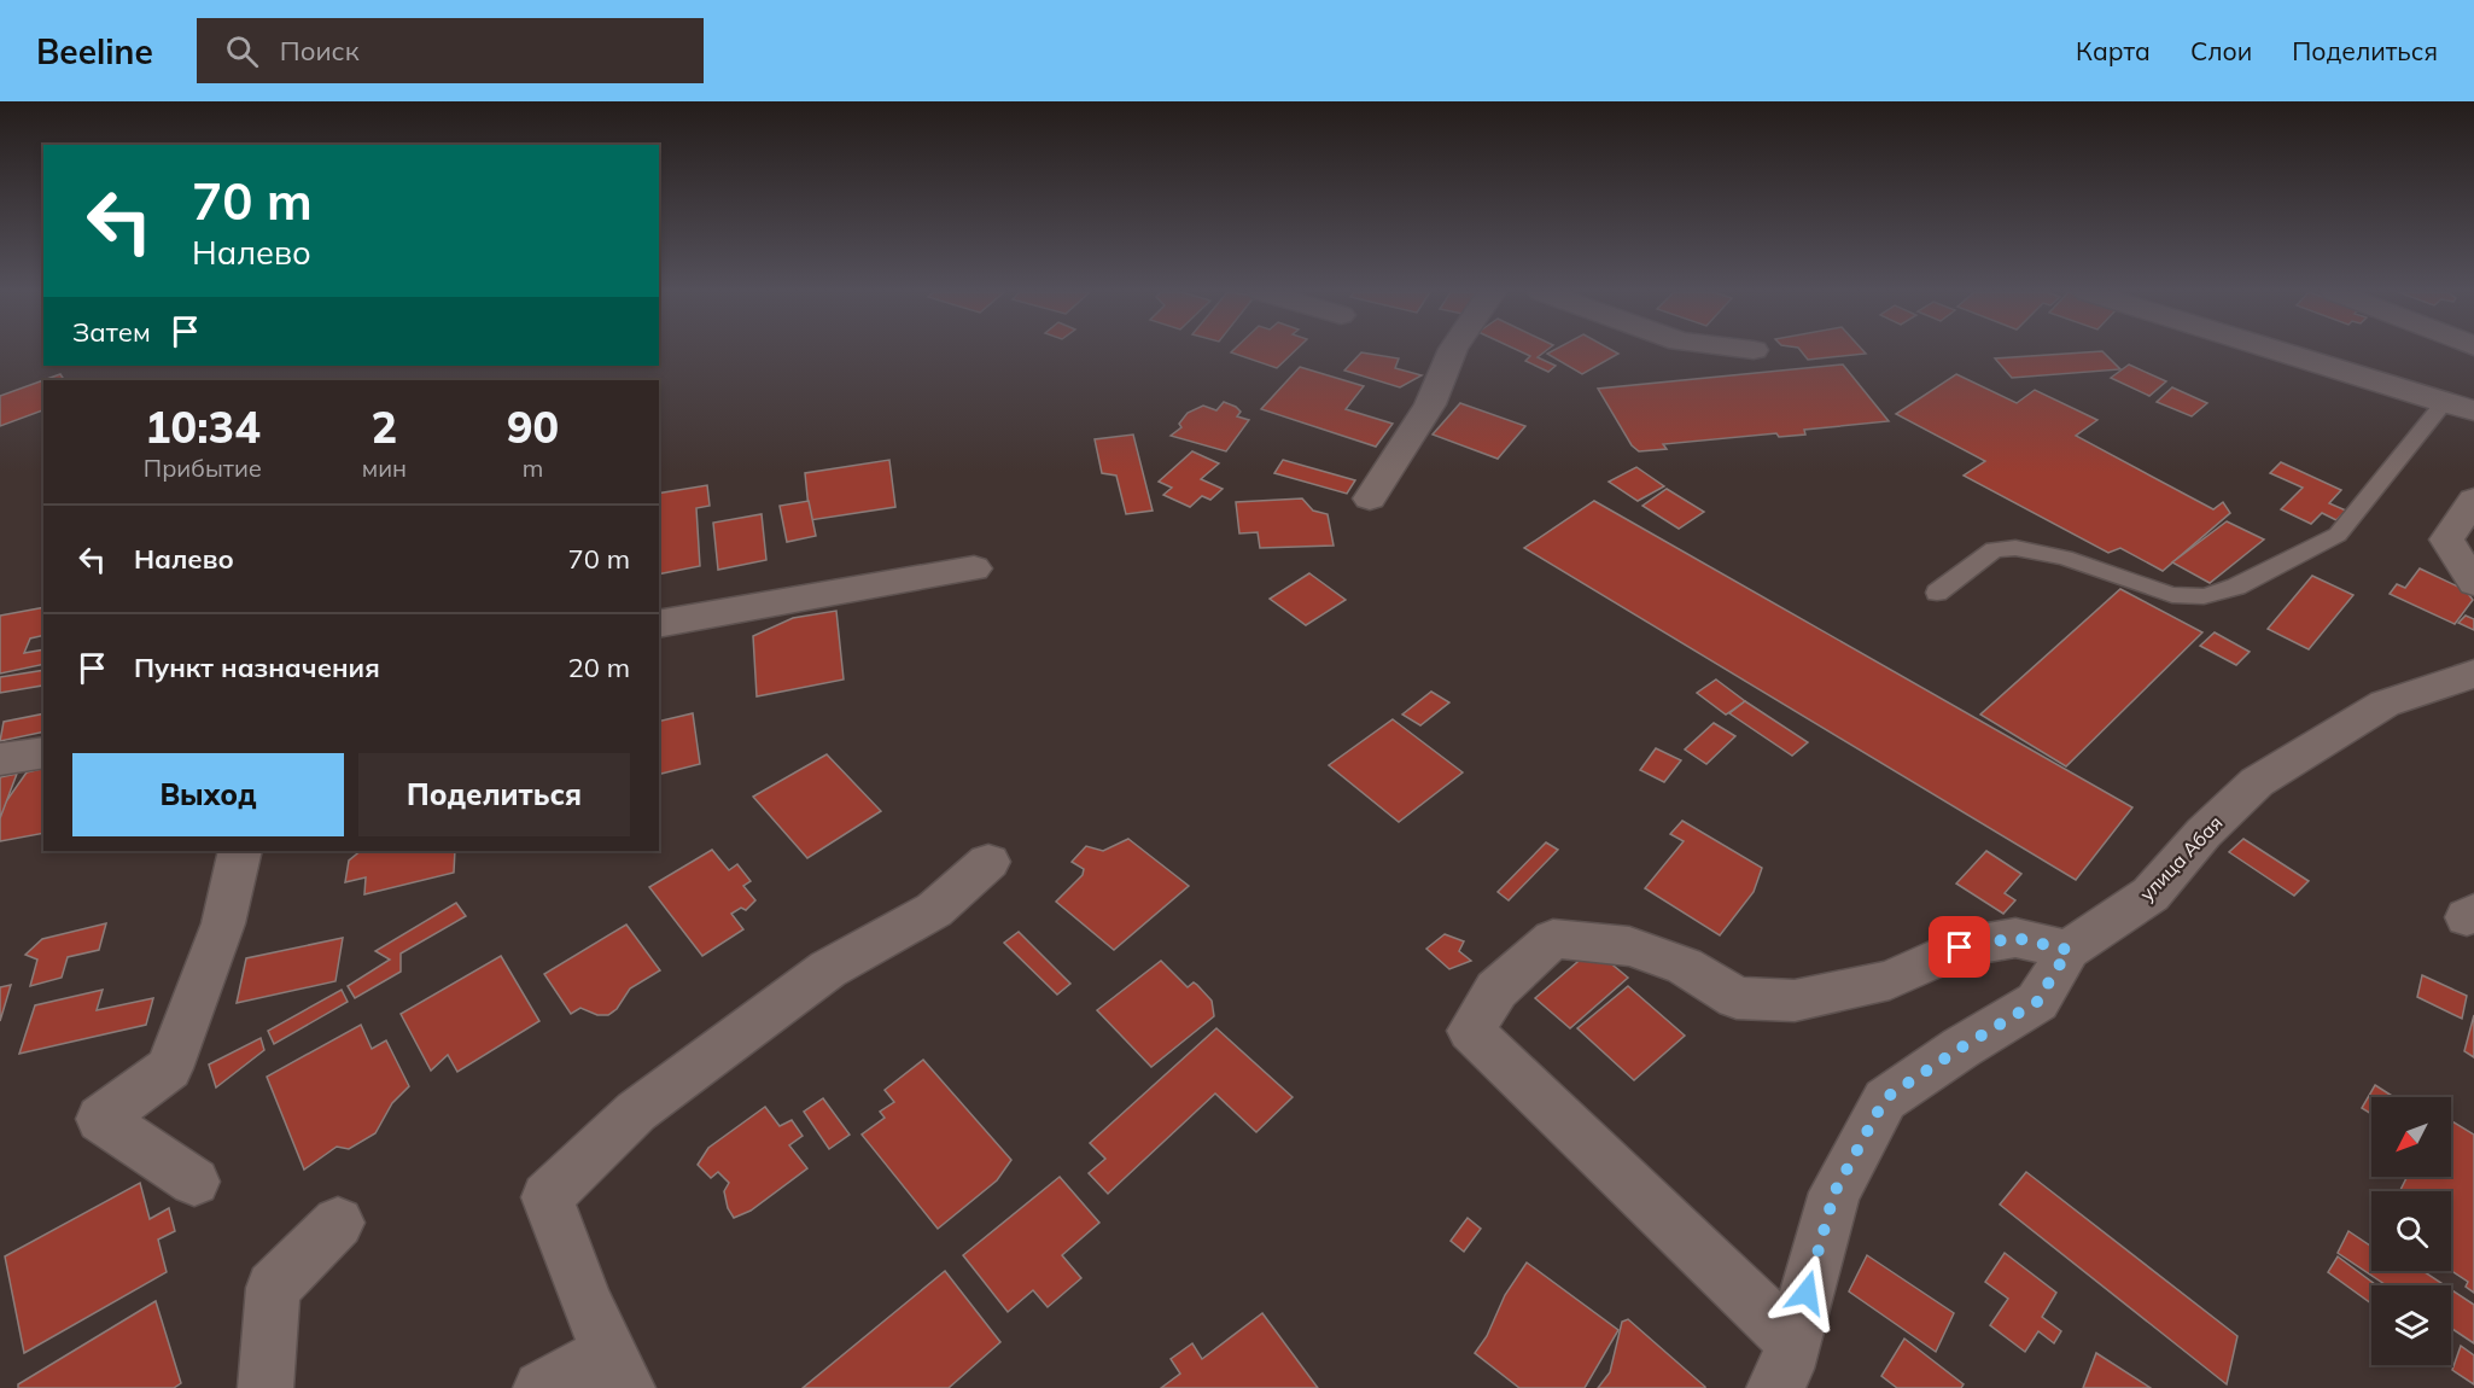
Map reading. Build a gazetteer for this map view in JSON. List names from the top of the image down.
{
  "streets": {
    "street": ["улица Абая"]
  },
  "north": "bottom left",
  "page": {
    "header": "Beeline",
    "search": "Поиск",
    "nav": ["Карта", "Слои", "Поделиться"],
    "turn": ["70 m", "Налево"],
    "then": "Затем",
    "eta": [
      "10:34",
      "Прибытие",
      "2",
      "мин",
      "90",
      "m"
    ],
    "list": [
      {
        "name": "Налево",
        "value": "70 m"
      },
      {
        "name": "Пункт назначения",
        "value": "20 m"
      }
    ],
    "buttons": ["Выход", "Поделиться"]
  }
}
